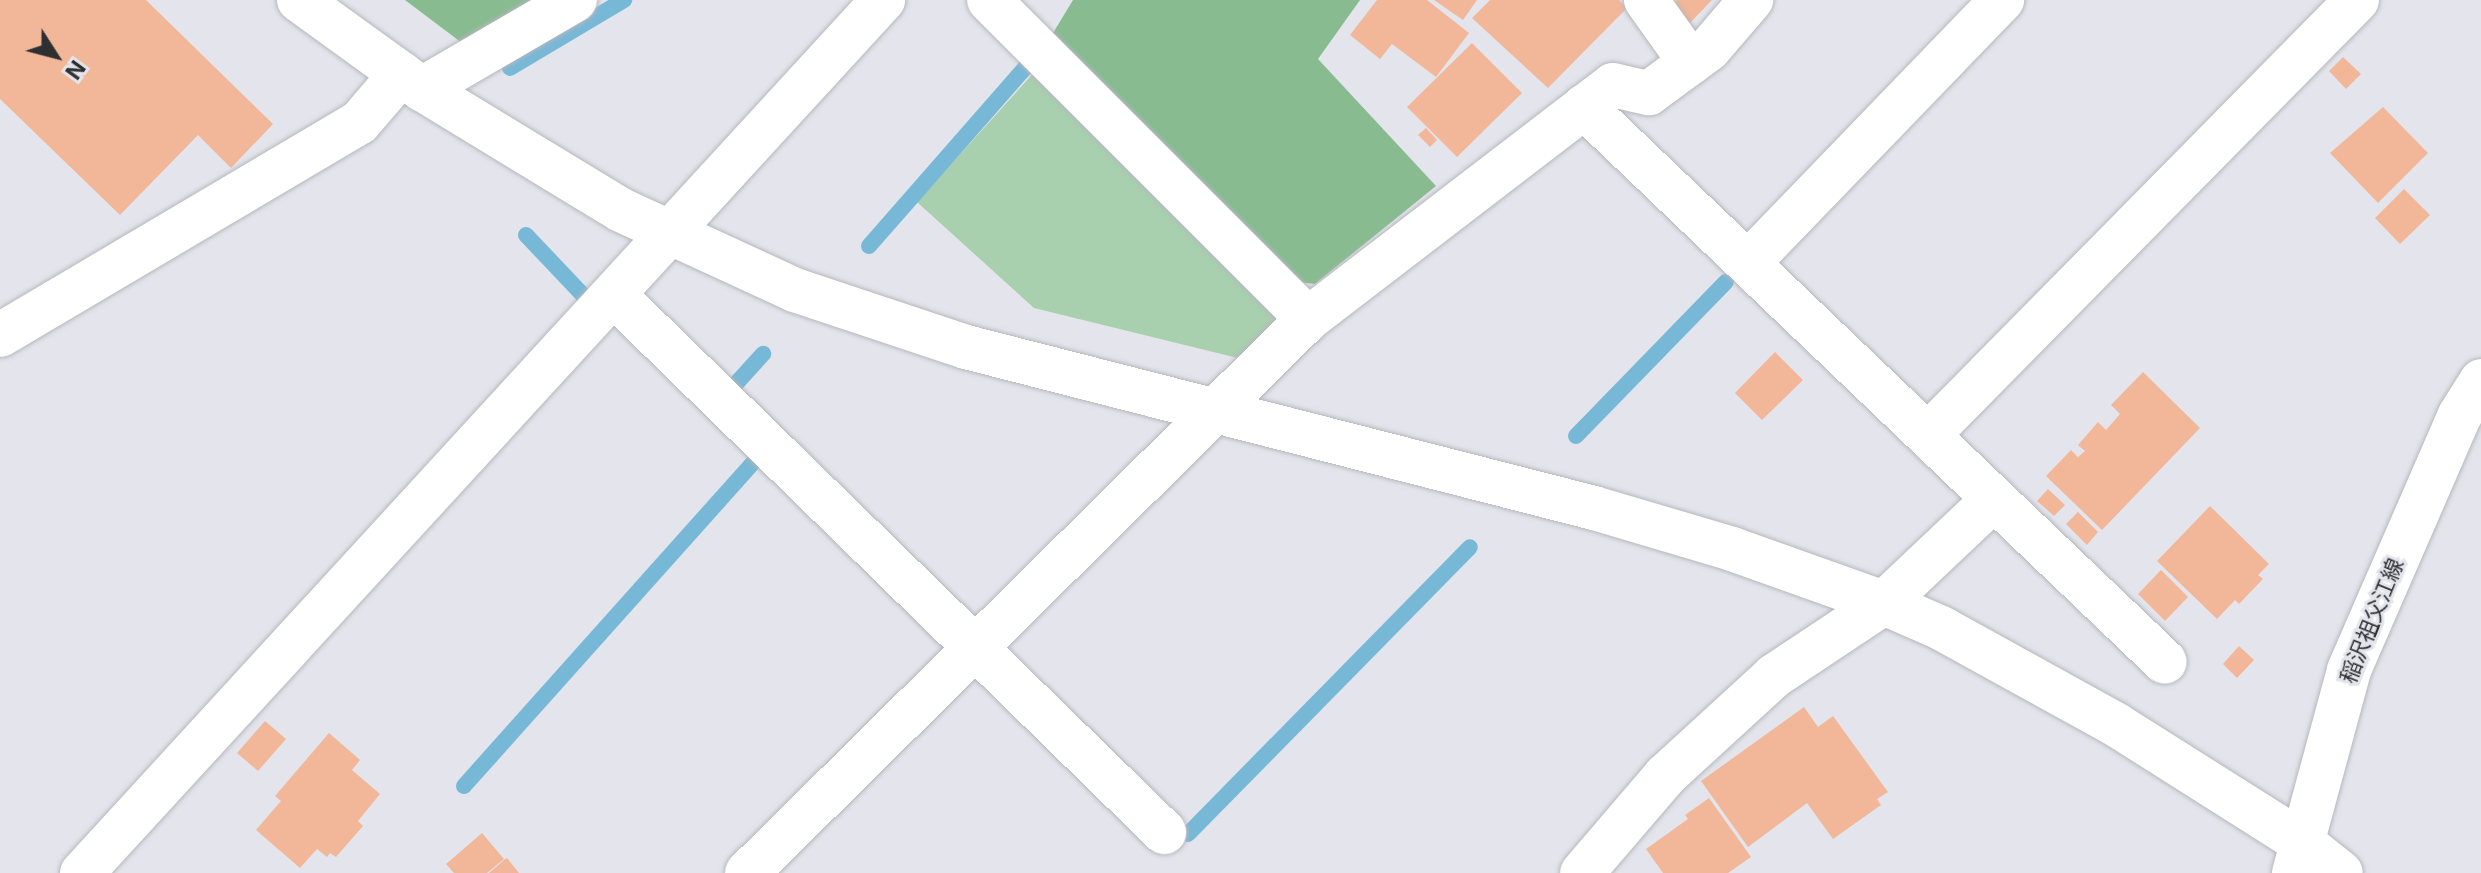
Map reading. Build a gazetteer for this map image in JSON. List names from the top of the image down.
{
  "streets": {
    "street": ["稲沢祖父江線"]
  },
  "north": "bottom right"
}
